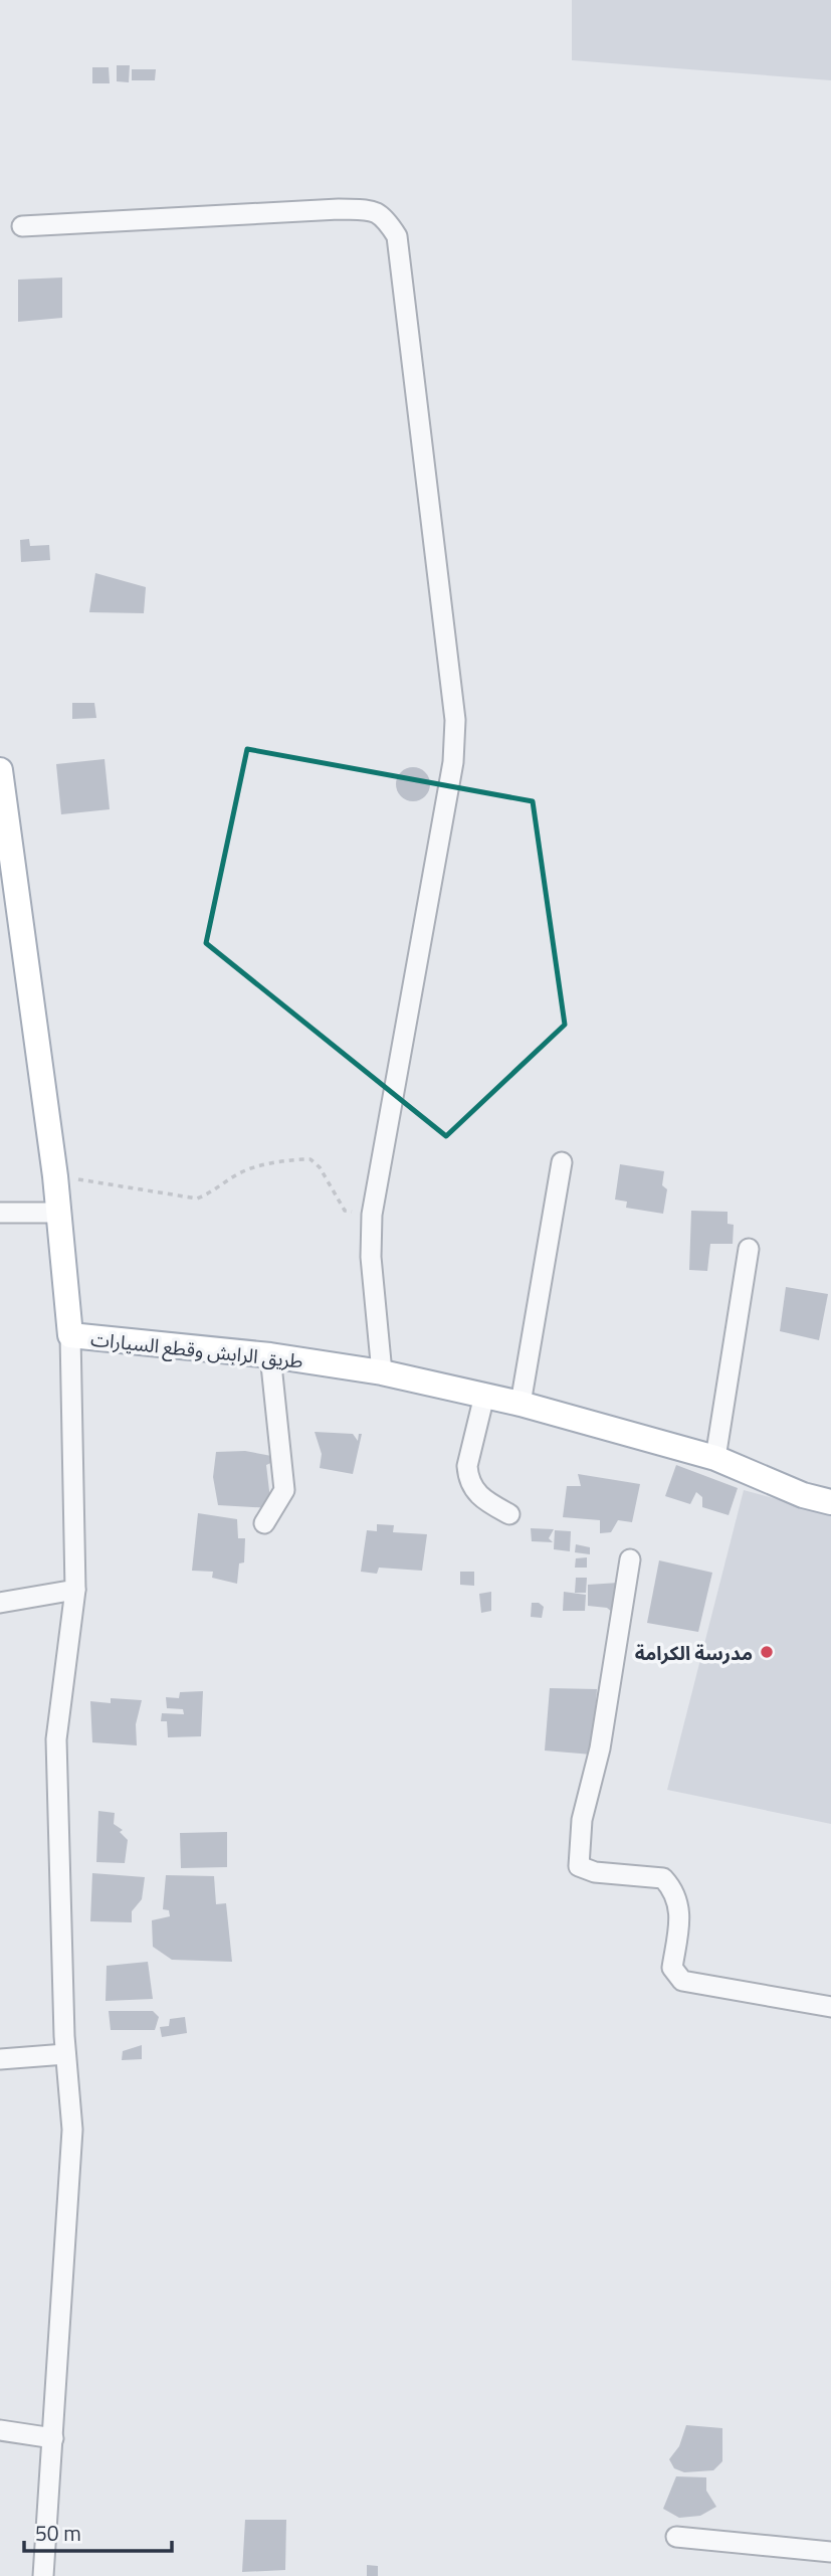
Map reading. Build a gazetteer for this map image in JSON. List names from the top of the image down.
{
  "streets": {
    "main road": ["طريق الرابش وقطع السيارات"]
  },
  "places": ["مدرسة الكرامة"],
  "scale_bar": "50 m"
}
